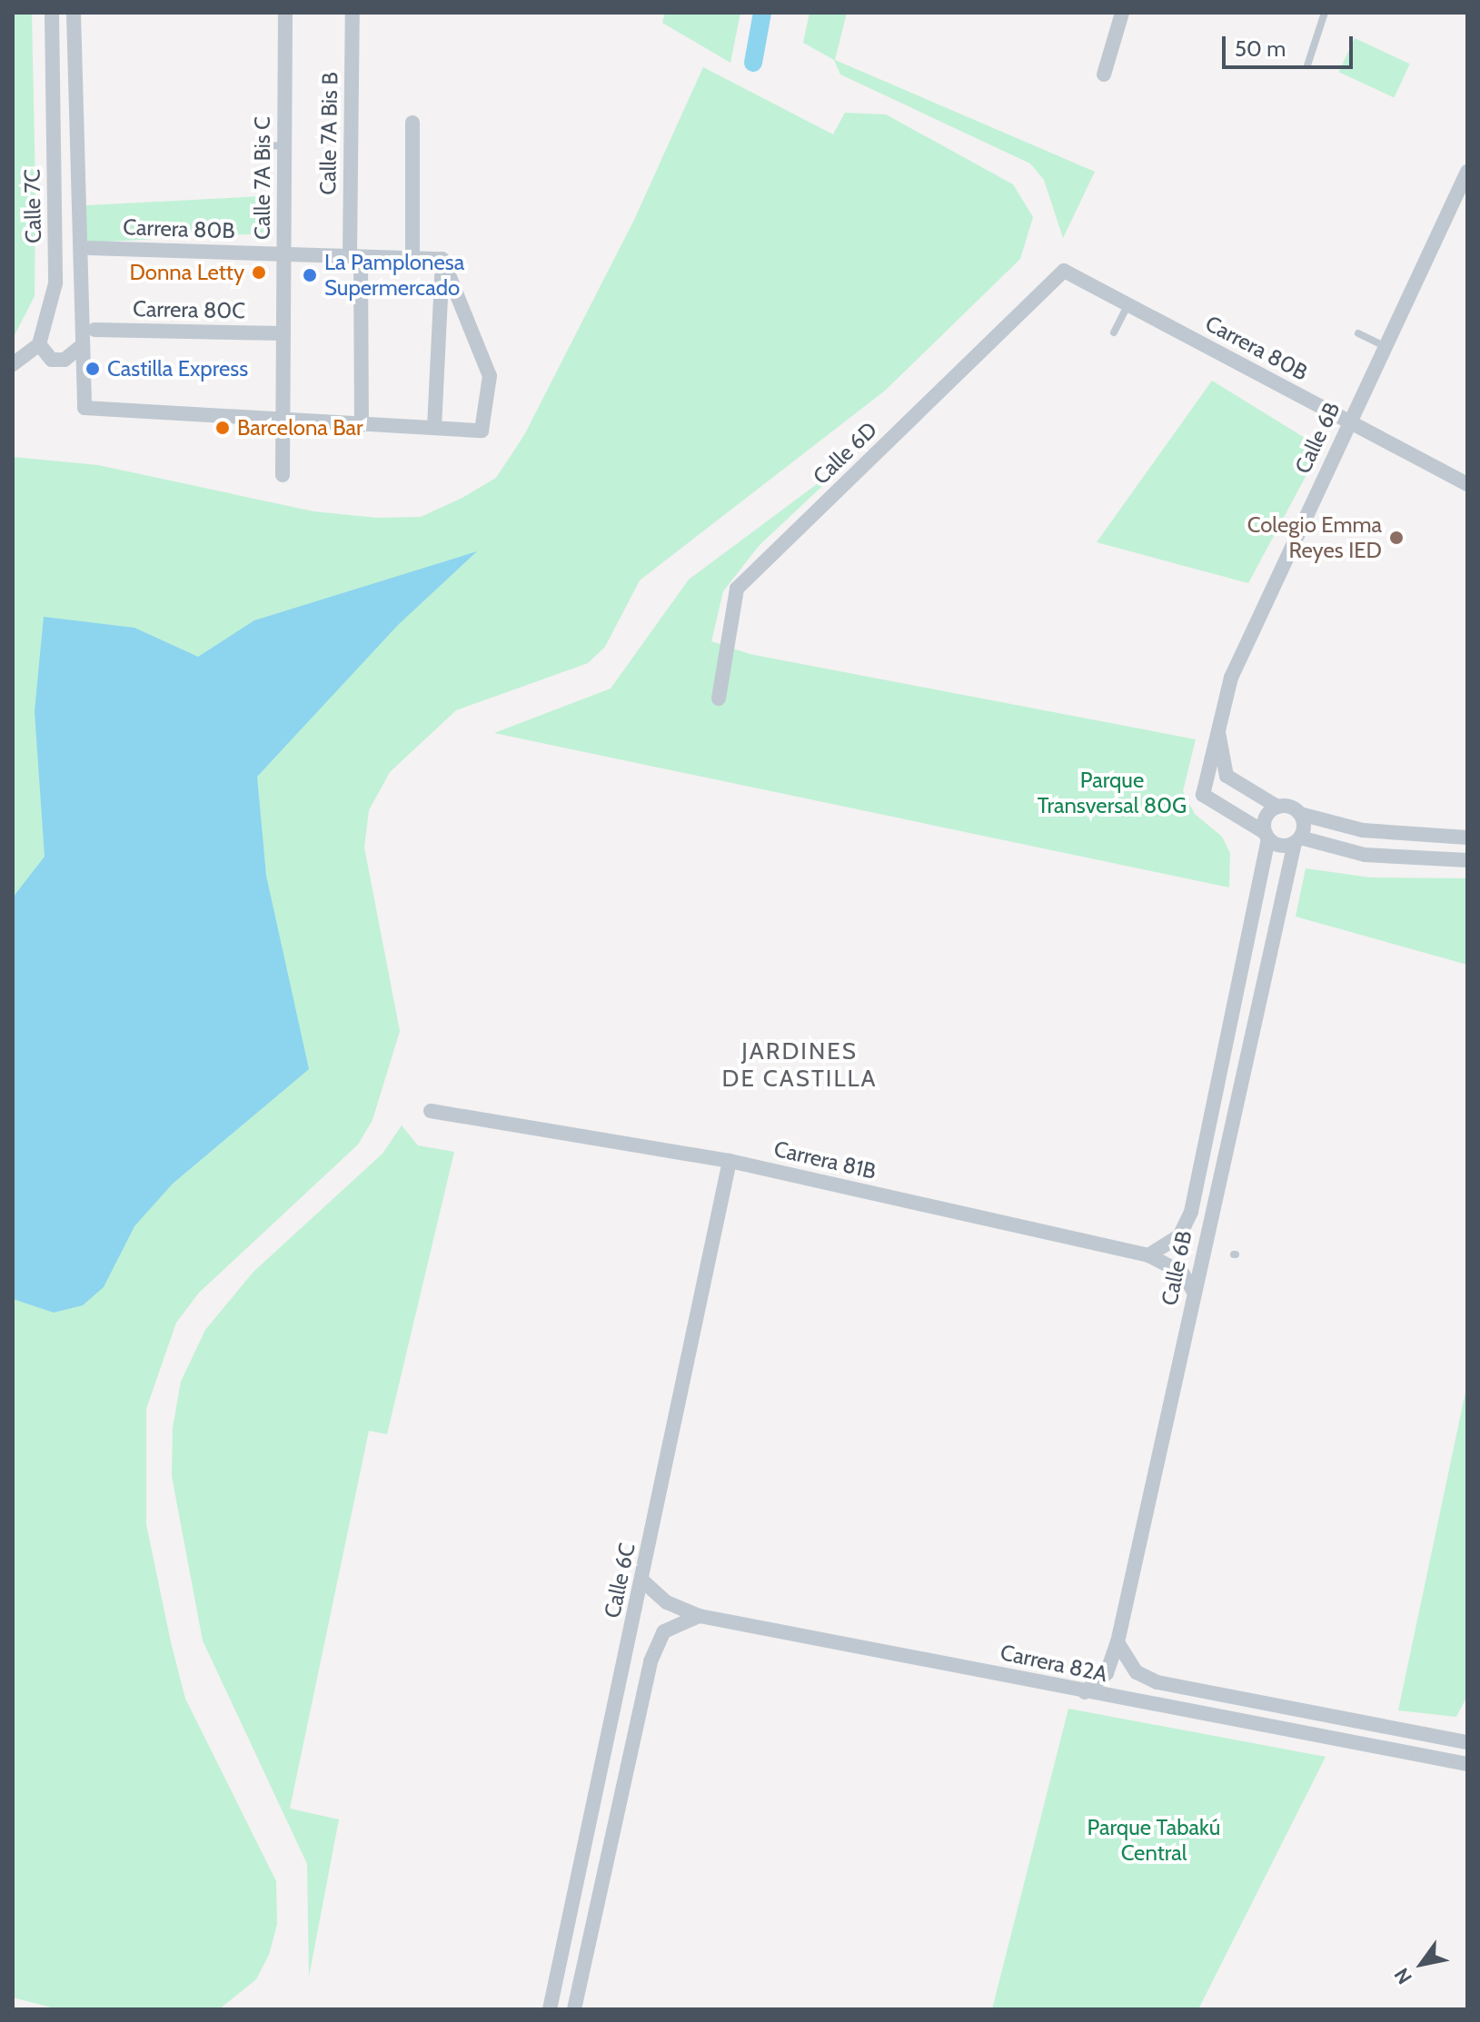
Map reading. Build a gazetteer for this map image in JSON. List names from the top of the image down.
{
  "streets": {
    "street": [
      "Calle 7A Bis B",
      "Calle 7A Bis C",
      "Calle 7C",
      "Carrera 80B",
      "Carrera 80C",
      "Calle 6B",
      "Calle 6D",
      "Carrera 81B",
      "Calle 6C",
      "Carrera 82A"
    ]
  },
  "crossings": [
    ["Calle 7A Bis B", "Carrera 80B"],
    ["Calle 7A Bis C", "Calle 7C"],
    ["Calle 7A Bis C", "Carrera 80B"],
    ["Calle 7A Bis C", "Carrera 80C"],
    ["Carrera 80B", "Calle 6B"],
    ["Carrera 80B", "Calle 6D"],
    ["Calle 6B", "Carrera 81B"],
    ["Calle 6B", "Carrera 82A"],
    ["Carrera 81B", "Calle 6C"],
    ["Calle 6C", "Carrera 82A"]
  ],
  "districts": ["JARDINES DE CASTILLA"],
  "parks": ["Parque Transversal 80G", "Parque Tabakú Central"],
  "places": [
    "Donna Letty",
    "La Pamplonesa Supermercado",
    "Castilla Express",
    "Barcelona Bar",
    "Colegio Emma Reyes IED"
  ],
  "scale_bar": "50 m",
  "north": "bottom left"
}
